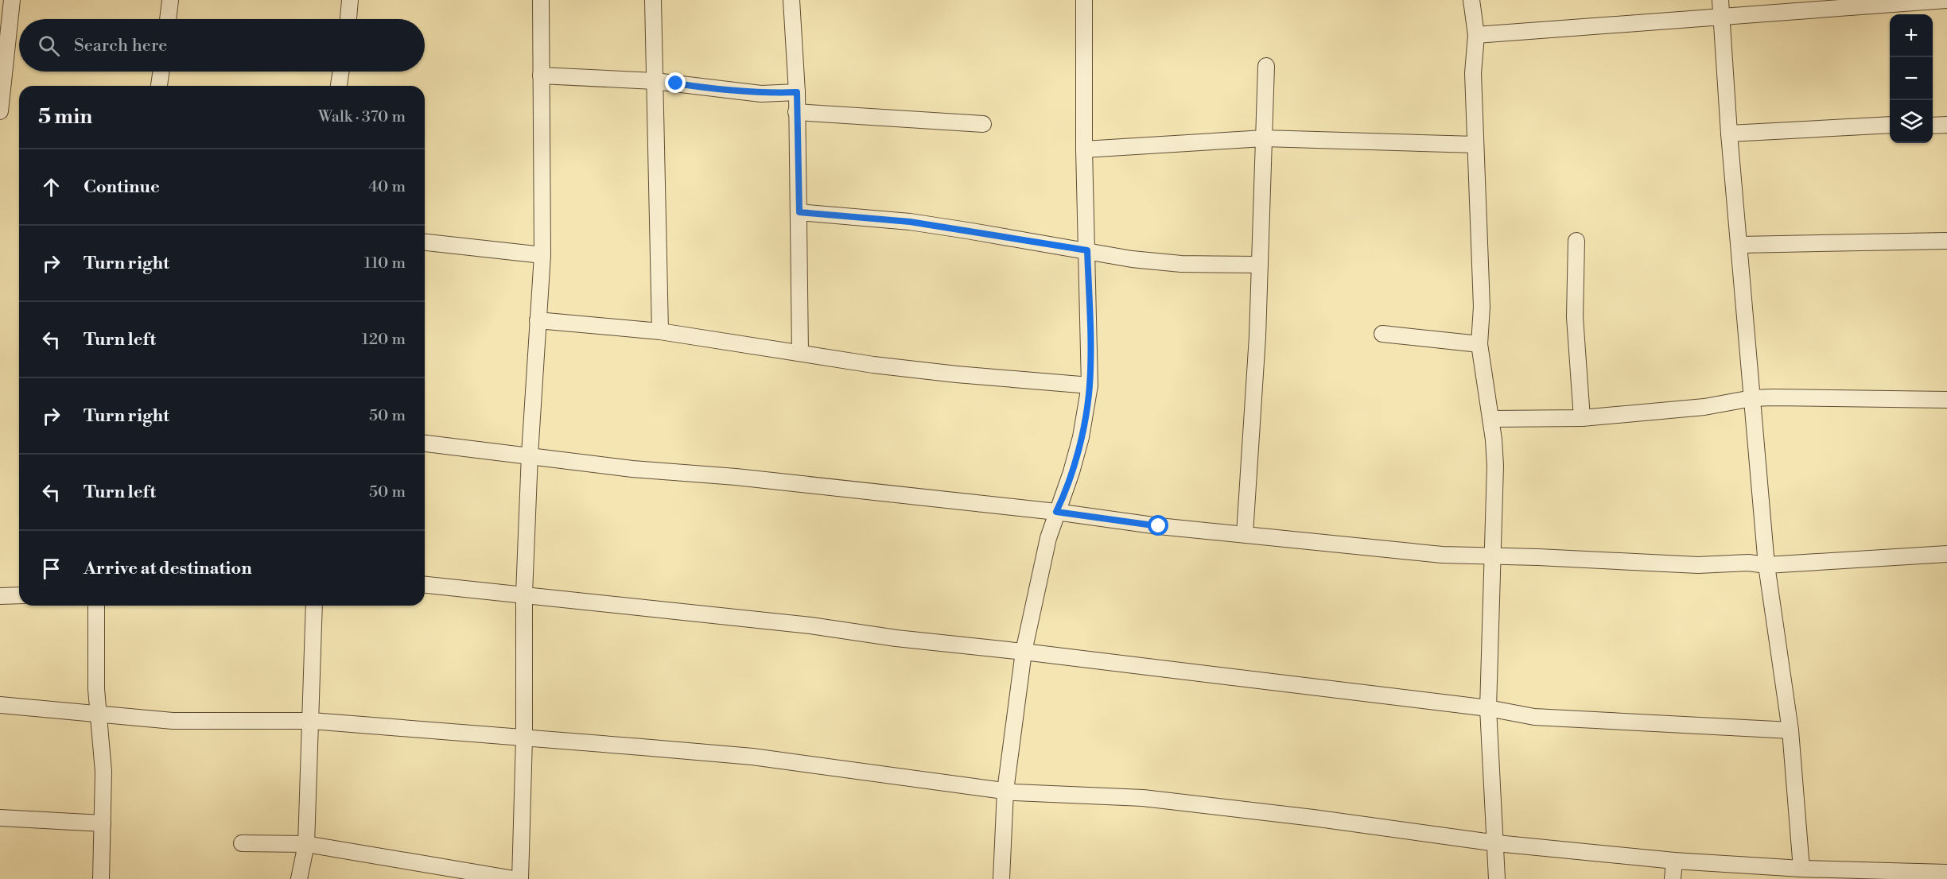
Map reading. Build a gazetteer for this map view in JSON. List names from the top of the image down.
{
  "page": {
    "map_buttons": ["+", "−"],
    "search": "Search here",
    "heading": ["5 min", "Walk · 370 m"],
    "list": [
      ["Continue", "40 m"],
      ["Turn right", "110 m"],
      ["Turn left", "120 m"],
      ["Turn right", "50 m"],
      ["Turn left", "50 m"],
      "Arrive at destination"
    ]
  }
}
